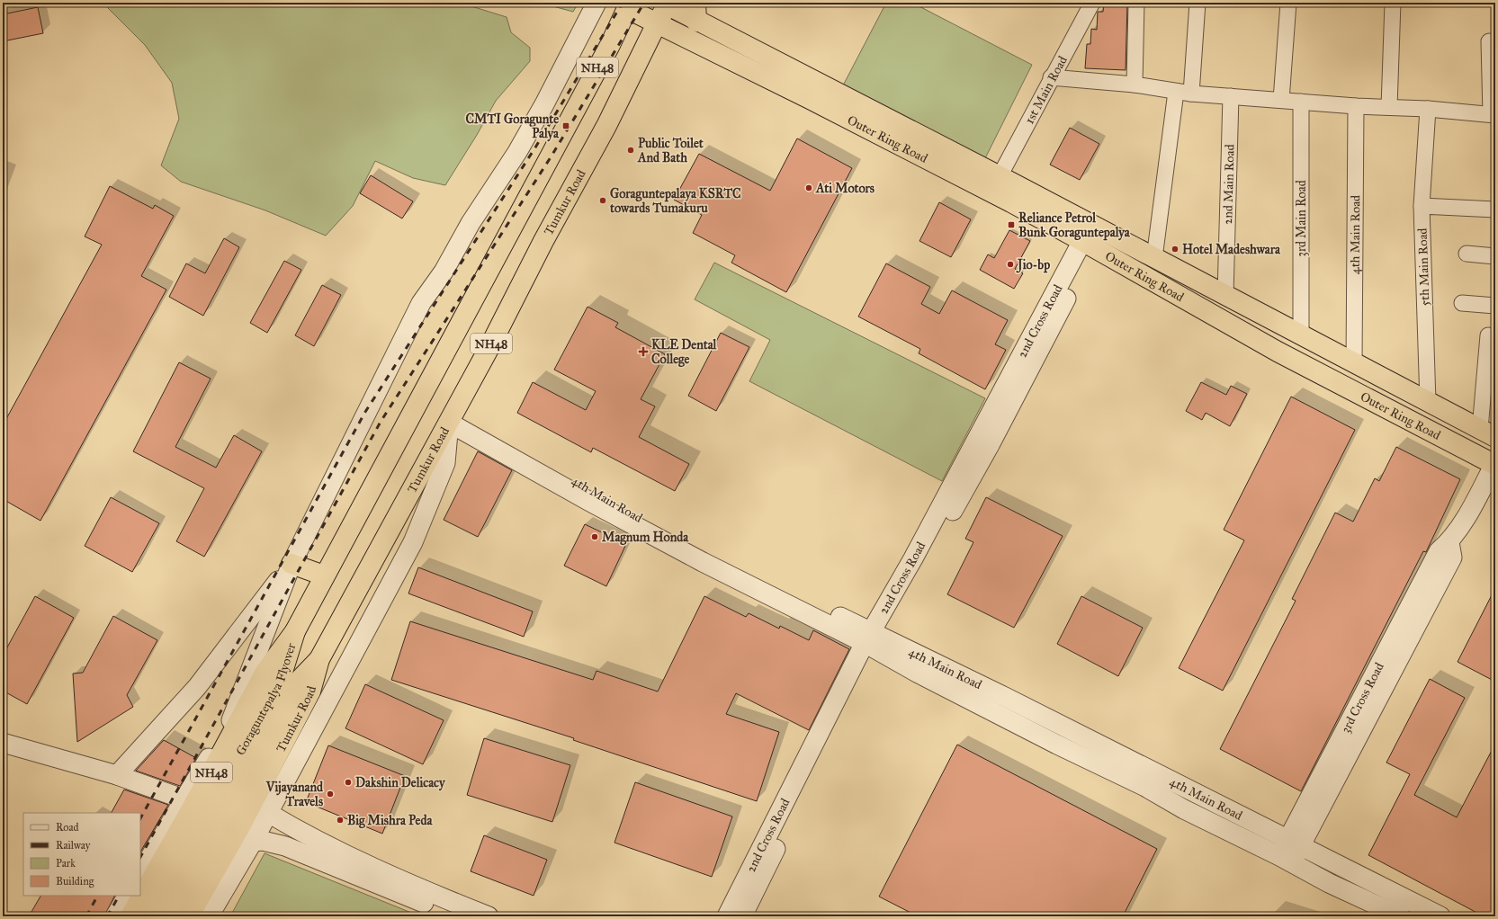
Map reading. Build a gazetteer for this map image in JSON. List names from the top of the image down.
{
  "streets": {
    "highway": [
      "NH48",
      "Outer Ring Road",
      "Tumkur Road",
      "Goraguntepalya Flyover"
    ],
    "street": [
      "1st Main Road",
      "2nd Main Road",
      "3rd Main Road",
      "4th Main Road",
      "5th Main Road",
      "2nd Cross Road",
      "3rd Cross Road"
    ]
  },
  "crossings": [
    ["NH48", "Outer Ring Road"],
    ["NH48", "Goraguntepalya Flyover"],
    ["1st Main Road", "Outer Ring Road"],
    ["Outer Ring Road", "2nd Main Road"],
    ["Outer Ring Road", "Tumkur Road"],
    ["Outer Ring Road", "3rd Main Road"],
    ["Outer Ring Road", "4th Main Road"],
    ["Outer Ring Road", "5th Main Road"],
    ["Outer Ring Road", "2nd Cross Road"],
    ["Outer Ring Road", "3rd Cross Road"],
    ["Tumkur Road", "4th Main Road"],
    ["Tumkur Road", "Goraguntepalya Flyover"],
    ["4th Main Road", "2nd Cross Road"],
    ["4th Main Road", "3rd Cross Road"]
  ],
  "places": {
    "transit": ["CMTI Goragunte Palya", "Reliance Petrol Bunk Goraguntepalya"],
    "other": [
      "Public Toilet And Bath",
      "Ati Motors",
      "Goraguntepalaya KSRTC towards Tumakuru",
      "Hotel Madeshwara",
      "Jio-bp",
      "Magnum Honda",
      "Dakshin Delicacy",
      "Vijayanand Travels",
      "Big Mishra Peda"
    ],
    "health": ["KLE Dental College"]
  },
  "legend": [
    "Road",
    "Railway",
    "Park",
    "Building"
  ]
}
